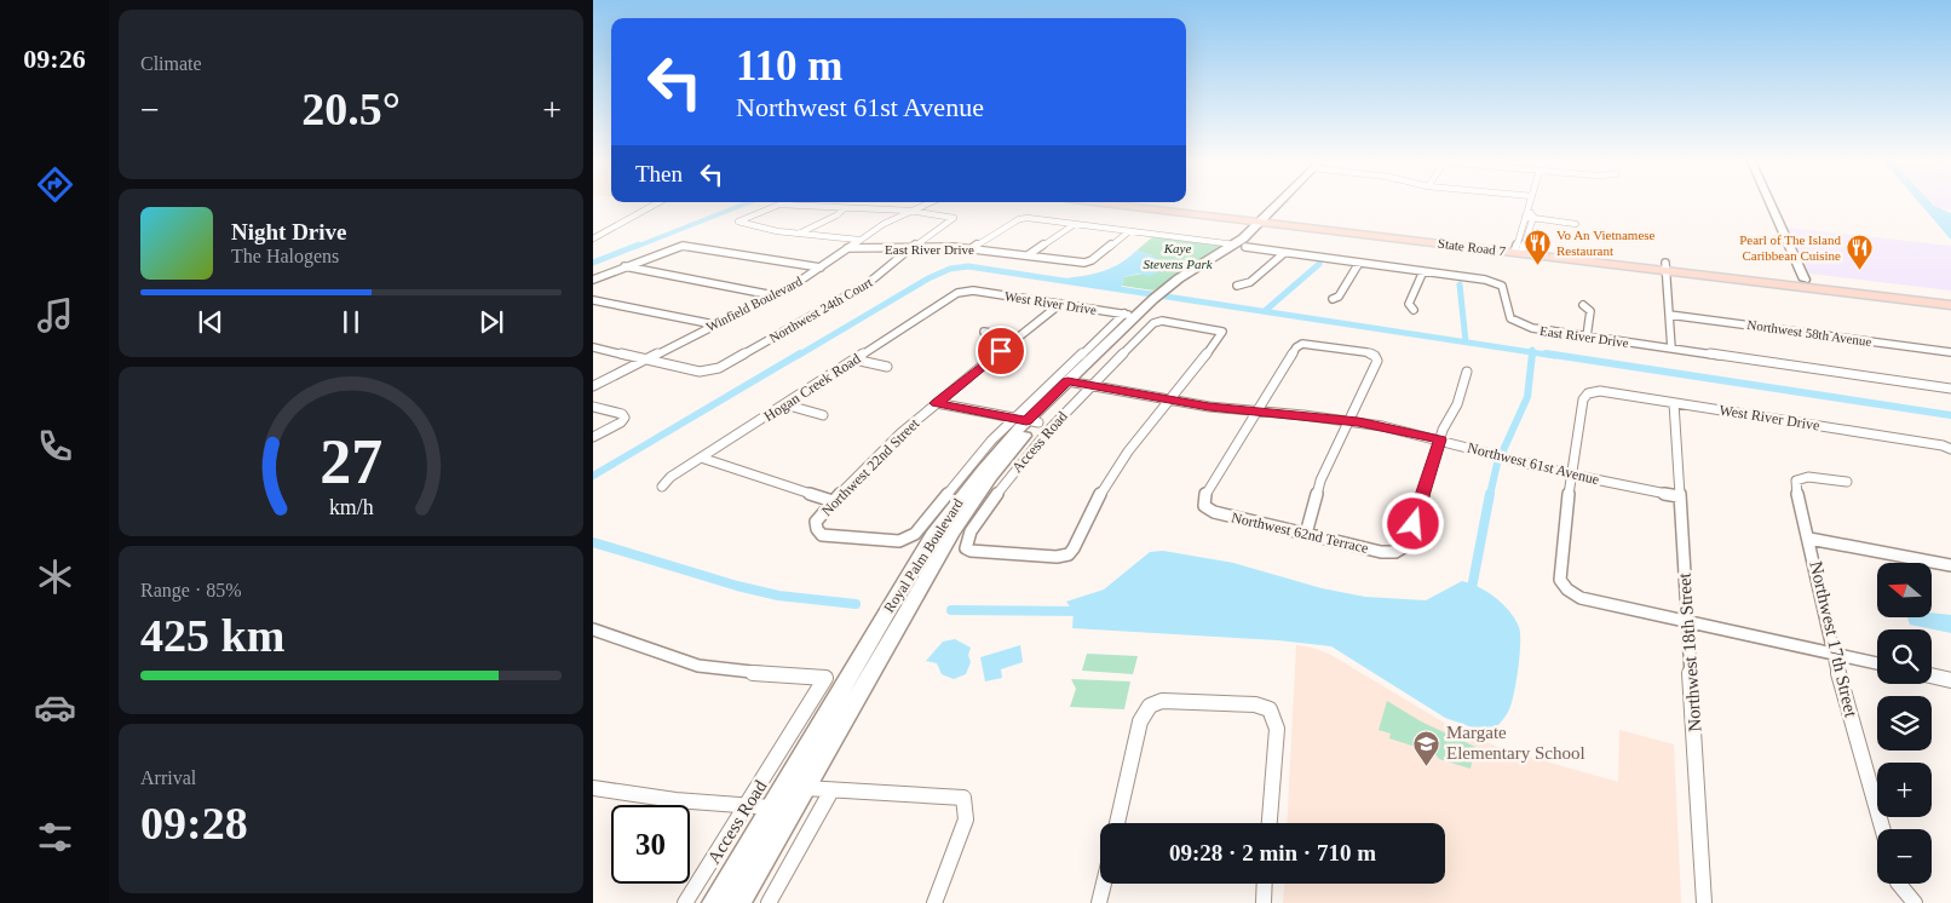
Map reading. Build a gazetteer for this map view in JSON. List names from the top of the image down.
{
  "streets": {
    "main road": ["State Road 7", "Royal Palm Boulevard"],
    "street": [
      "East River Drive",
      "West River Drive",
      "Winfield Boulevard",
      "Northwest 24th Court",
      "Northwest 58th Avenue",
      "Hogan Creek Road",
      "Access Road",
      "Northwest 61st Avenue",
      "Northwest 22nd Street",
      "Northwest 62nd Terrace",
      "Northwest 17th Street",
      "Northwest 18th Street"
    ]
  },
  "crossings": [
    ["State Road 7", "Royal Palm Boulevard"],
    ["East River Drive", "Winfield Boulevard"],
    ["East River Drive", "Northwest 24th Court"],
    ["East River Drive", "Royal Palm Boulevard"],
    ["West River Drive", "Hogan Creek Road"],
    ["West River Drive", "Northwest 61st Avenue"],
    ["West River Drive", "Northwest 22nd Street"],
    ["West River Drive", "Royal Palm Boulevard"],
    ["West River Drive", "Northwest 18th Street"],
    ["Winfield Boulevard", "Northwest 24th Court"],
    ["Access Road", "Northwest 61st Avenue"],
    ["Northwest 61st Avenue", "Northwest 62nd Terrace"],
    ["Northwest 61st Avenue", "Royal Palm Boulevard"],
    ["Northwest 61st Avenue", "Northwest 18th Street"],
    ["Northwest 22nd Street", "Royal Palm Boulevard"]
  ],
  "parks": ["Kaye Stevens Park"],
  "places": {
    "restaurant": ["Vo An Vietnamese Restaurant", "Pearl of The Island Caribbean Cuisine"],
    "school or university": ["Margate Elementary School"]
  },
  "north": "left",
  "page": {
    "tabs": "09:26",
    "tile": [
      "Climate",
      ["Range · 85%", "425 km"],
      ["Arrival", "09:28"]
    ],
    "turn": ["110 m", "Northwest 61st Avenue"],
    "heat": ["−", "20.5°", "+"],
    "then": "Then",
    "song": ["Night Drive", "The Halogens"],
    "map_buttons": ["+", "−"],
    "limit": "30",
    "trip": "09:28 · 2 min · 710 m",
    "gauge": ["27", "km/h"]
  }
}
